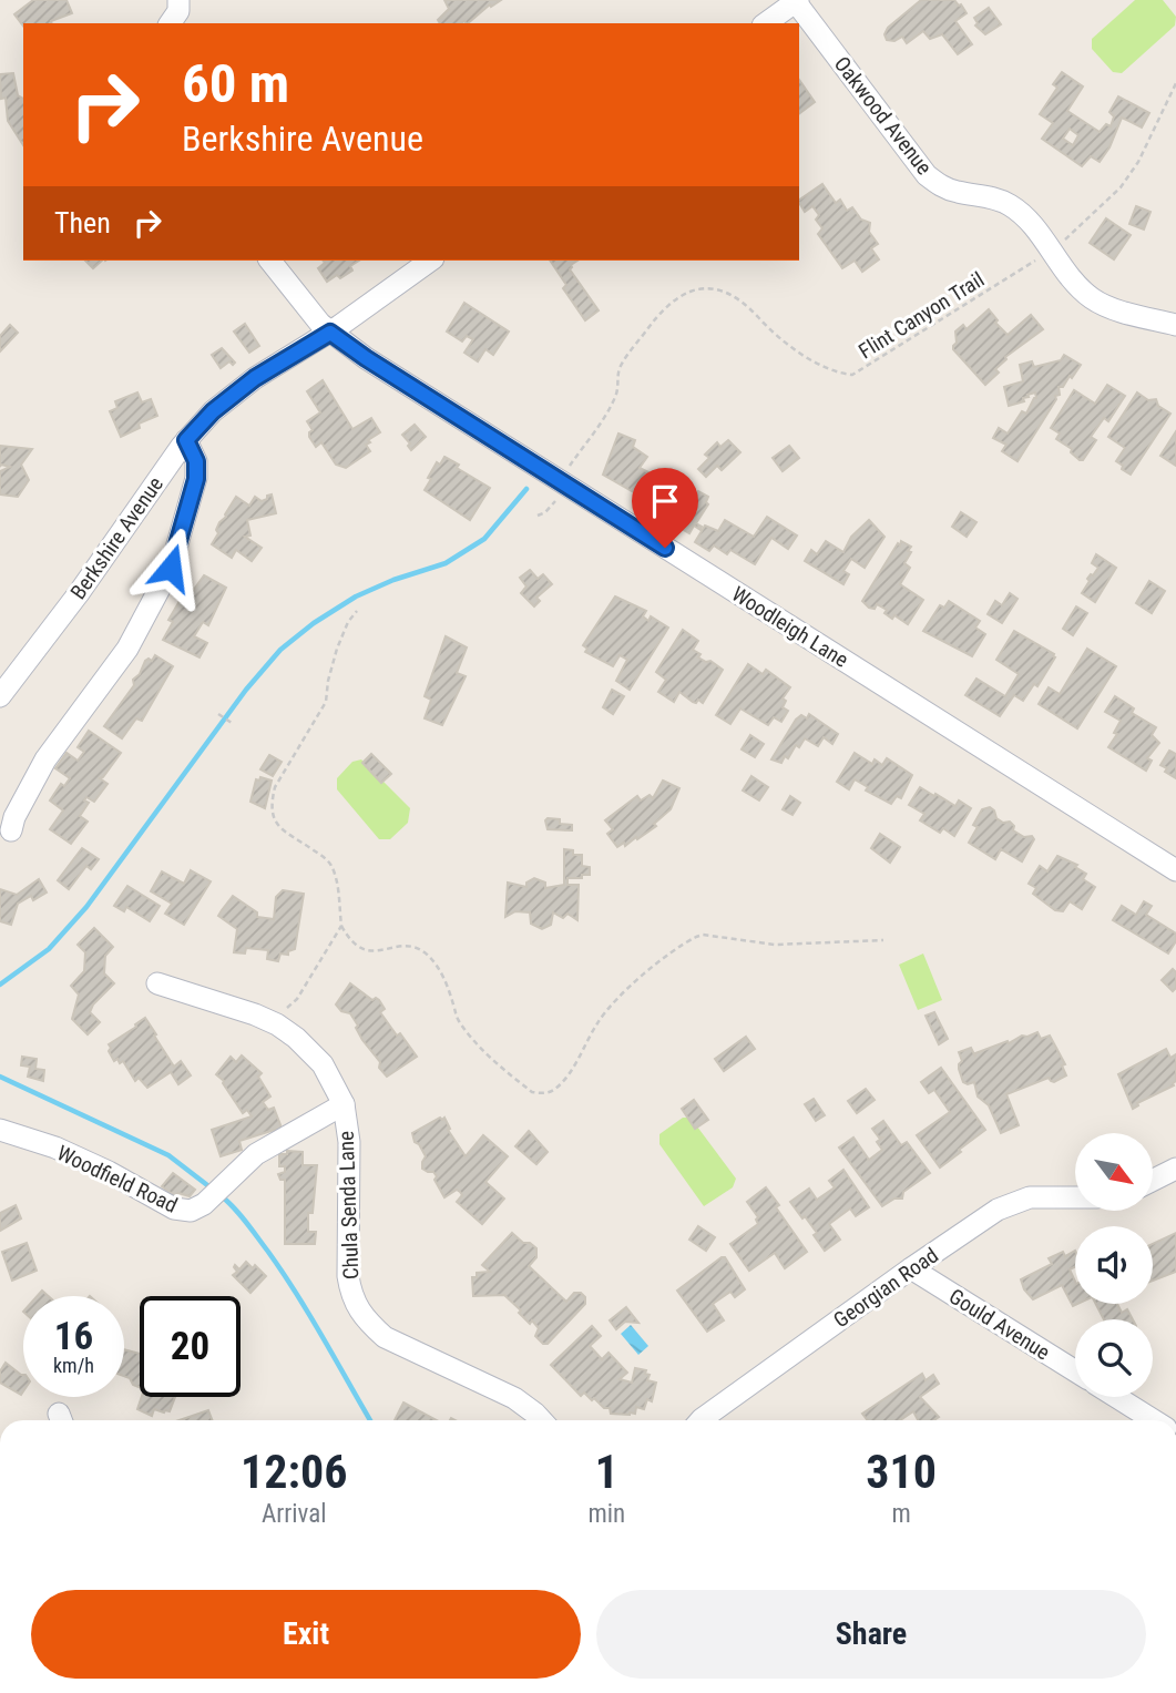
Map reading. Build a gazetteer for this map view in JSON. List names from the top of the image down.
{
  "streets": {
    "street": [
      "Oakwood Avenue",
      "Berkshire Avenue",
      "Woodleigh Lane",
      "Woodfield Road",
      "Chula Senda Lane",
      "Georgian Road",
      "Gould Avenue"
    ],
    "path": ["Flint Canyon Trail"]
  },
  "crossings": [
    ["Berkshire Avenue", "Woodleigh Lane"],
    ["Woodfield Road", "Chula Senda Lane"],
    ["Georgian Road", "Gould Avenue"]
  ],
  "north": "bottom right",
  "page": {
    "turn": ["60 m", "Berkshire Avenue"],
    "then": "Then",
    "speed": "16 km/h",
    "limit": "20",
    "eta": [
      "12:06",
      "Arrival",
      "1",
      "min",
      "310",
      "m"
    ],
    "buttons": ["Exit", "Share"]
  }
}
